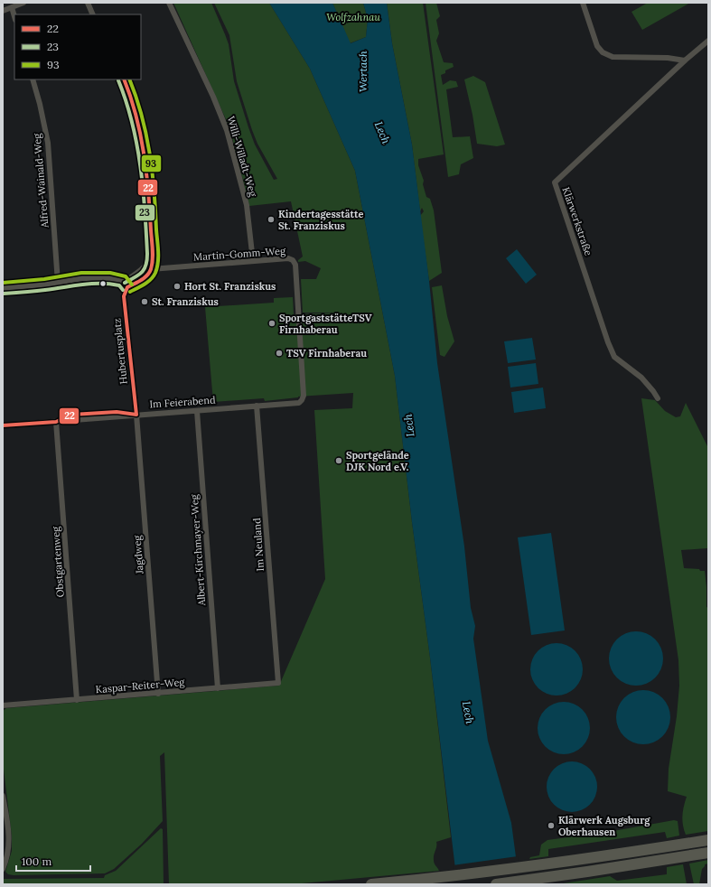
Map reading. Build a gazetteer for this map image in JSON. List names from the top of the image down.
{
  "streets": {
    "street": [
      "Willi-Willadt-Weg",
      "Alfred-Wainald-Weg",
      "Klärwerkstraße",
      "Martin-Gomm-Weg",
      "Hubertusplatz",
      "Im Feierabend",
      "Im Neuland",
      "Albert-Kirchmayer-Weg",
      "Jagdweg",
      "Obstgartenweg",
      "Kaspar-Reiter-Weg"
    ]
  },
  "crossings": [
    ["Willi-Willadt-Weg", "Martin-Gomm-Weg"],
    ["Martin-Gomm-Weg", "Im Feierabend"],
    ["Hubertusplatz", "Im Feierabend"],
    ["Hubertusplatz", "Jagdweg"],
    ["Im Feierabend", "Im Neuland"],
    ["Im Feierabend", "Albert-Kirchmayer-Weg"],
    ["Im Feierabend", "Jagdweg"],
    ["Im Feierabend", "Obstgartenweg"],
    ["Im Neuland", "Kaspar-Reiter-Weg"],
    ["Albert-Kirchmayer-Weg", "Kaspar-Reiter-Weg"],
    ["Jagdweg", "Kaspar-Reiter-Weg"],
    ["Obstgartenweg", "Kaspar-Reiter-Weg"]
  ],
  "water": ["Wertach", "Lech"],
  "parks": ["Wolfzahnau"],
  "places": [
    "Kindertagesstätte St. Franziskus",
    "Hort St. Franziskus",
    "St. Franziskus",
    "SportgaststätteTSV Firnhaberau",
    "TSV Firnhaberau",
    "Sportgelände DJK Nord e.V.",
    "Klärwerk Augsburg Oberhausen"
  ],
  "lines": ["transit line 22", "transit line 93", "transit line 23"],
  "legend": ["22", "23", "93"],
  "scale_bar": "100 m"
}
